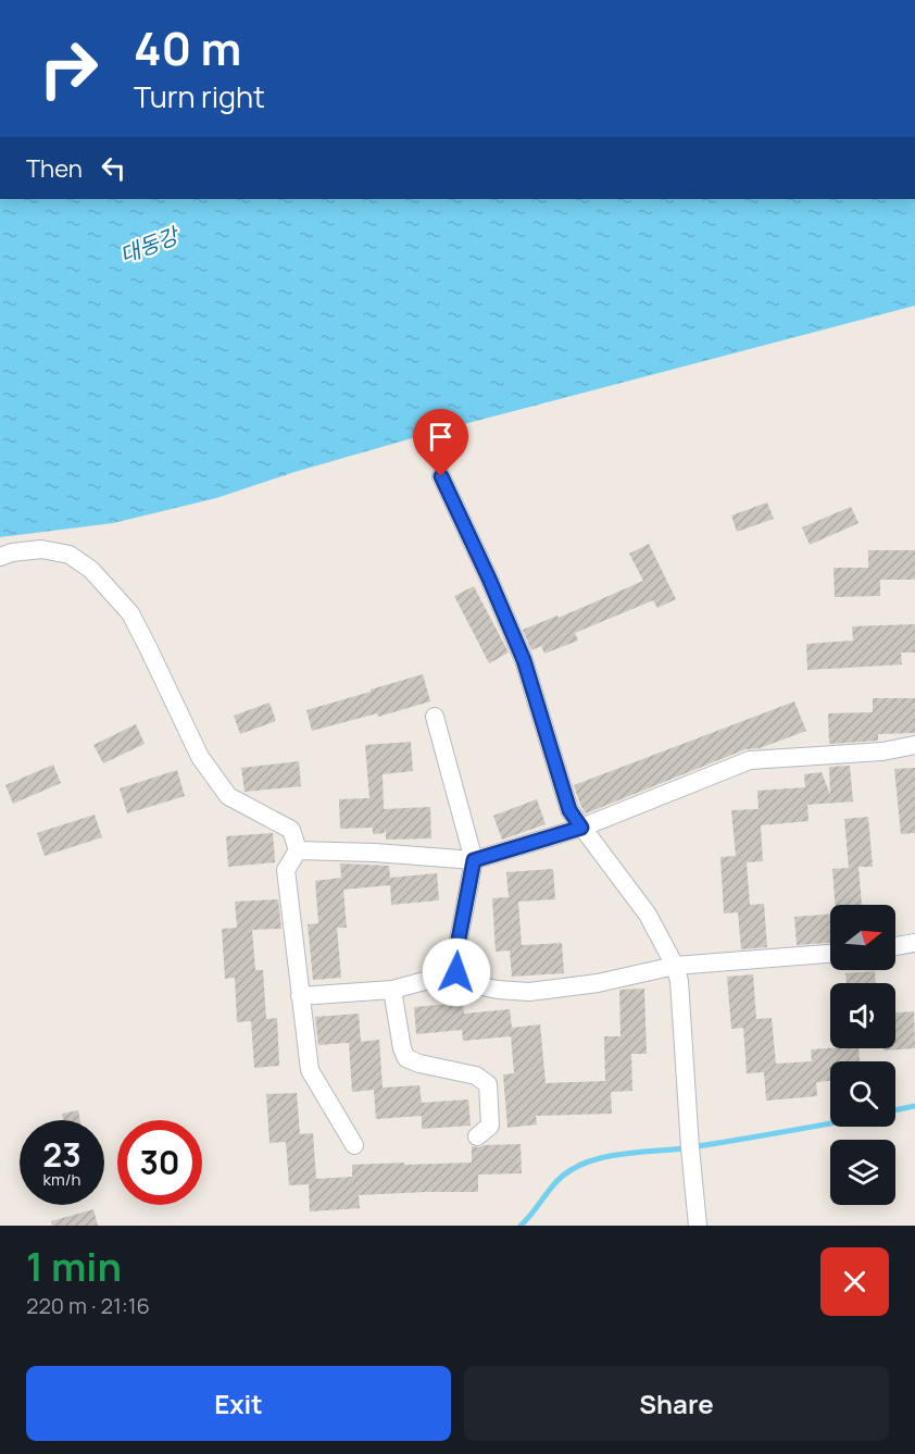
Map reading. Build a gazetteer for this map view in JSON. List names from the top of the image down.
{
  "water": ["대동강"],
  "north": "right",
  "page": {
    "turn": ["40 m", "Turn right"],
    "then": "Then",
    "speed": "23 km/h",
    "limit": "30",
    "heading": ["1 min", "220 m · 21:16"],
    "buttons": ["Exit", "Share"]
  }
}
